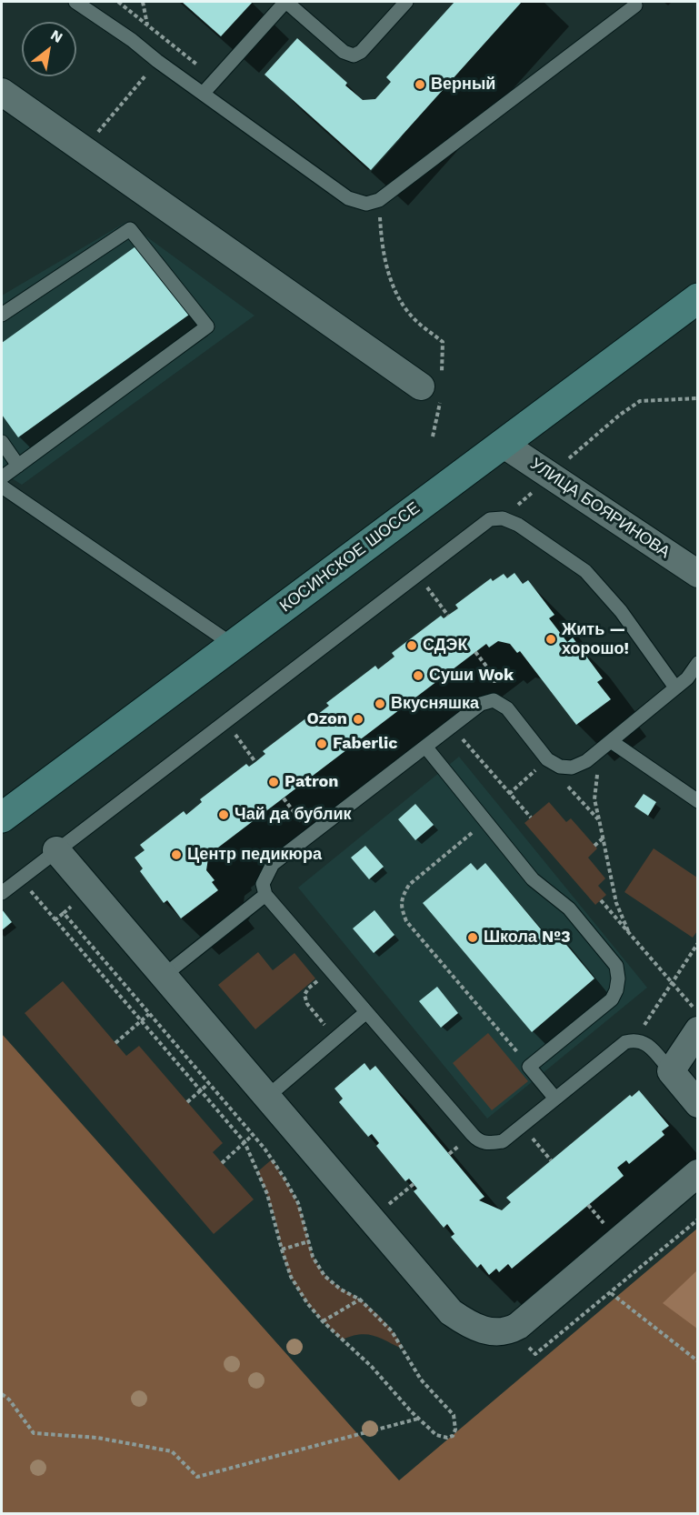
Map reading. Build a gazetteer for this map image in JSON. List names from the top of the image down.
{
  "streets": {
    "main road": ["КОСИНСКОЕ ШОССЕ"],
    "street": ["УЛИЦА БОЯРИНОВА"]
  },
  "crossings": [
    ["УЛИЦА БОЯРИНОВА", "КОСИНСКОЕ ШОССЕ"]
  ],
  "places": [
    "Верный",
    "Жить — хорошо!",
    "СДЭК",
    "Суши Wok",
    "Вкусняшка",
    "Ozon",
    "Faberlic",
    "Patron",
    "Чай да бублик",
    "Центр педикюра",
    "Школа №3"
  ],
  "north": "top right"
}
